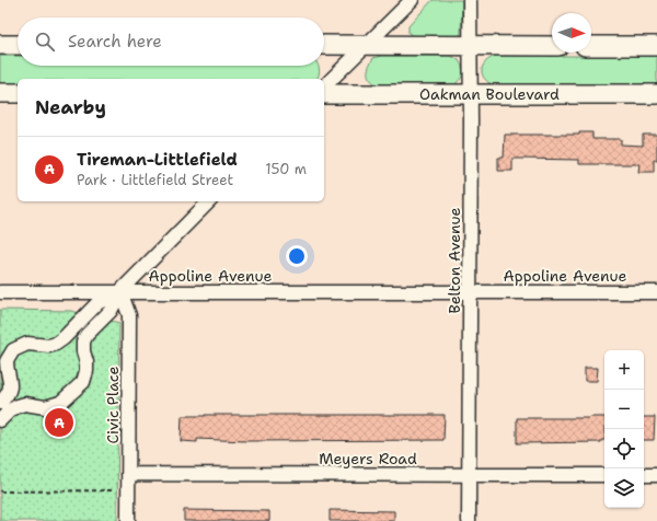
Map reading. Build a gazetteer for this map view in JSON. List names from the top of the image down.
{
  "streets": {
    "street": [
      "Oakman Boulevard",
      "Belton Avenue",
      "Appoline Avenue",
      "Civic Place",
      "Meyers Road"
    ]
  },
  "crossings": [
    ["Oakman Boulevard", "Belton Avenue"],
    ["Belton Avenue", "Appoline Avenue"],
    ["Belton Avenue", "Meyers Road"],
    ["Appoline Avenue", "Civic Place"],
    ["Civic Place", "Meyers Road"]
  ],
  "north": "right",
  "page": {
    "search": "Search here",
    "heading": "Nearby",
    "list": [
      {
        "mark": "A",
        "name": "Tireman-Littlefield",
        "note": "Park · Littlefield Street",
        "value": "150 m"
      }
    ],
    "map_buttons": ["+", "−"],
    "pins": "A"
  }
}
